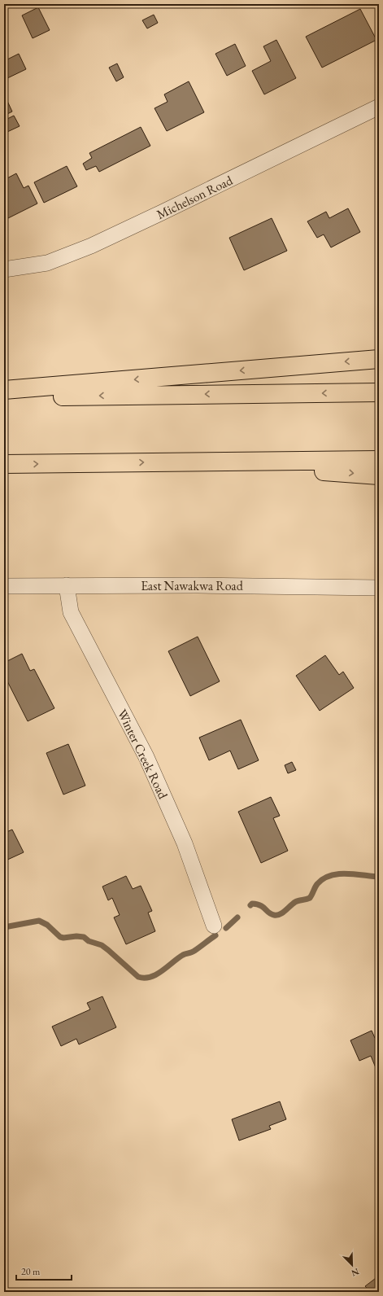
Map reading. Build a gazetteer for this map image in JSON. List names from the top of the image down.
{
  "streets": {
    "street": ["Michelson Road", "East Nawakwa Road", "Winter Creek Road"]
  },
  "crossings": [
    ["East Nawakwa Road", "Winter Creek Road"]
  ],
  "scale_bar": "20 m",
  "north": "bottom right"
}
